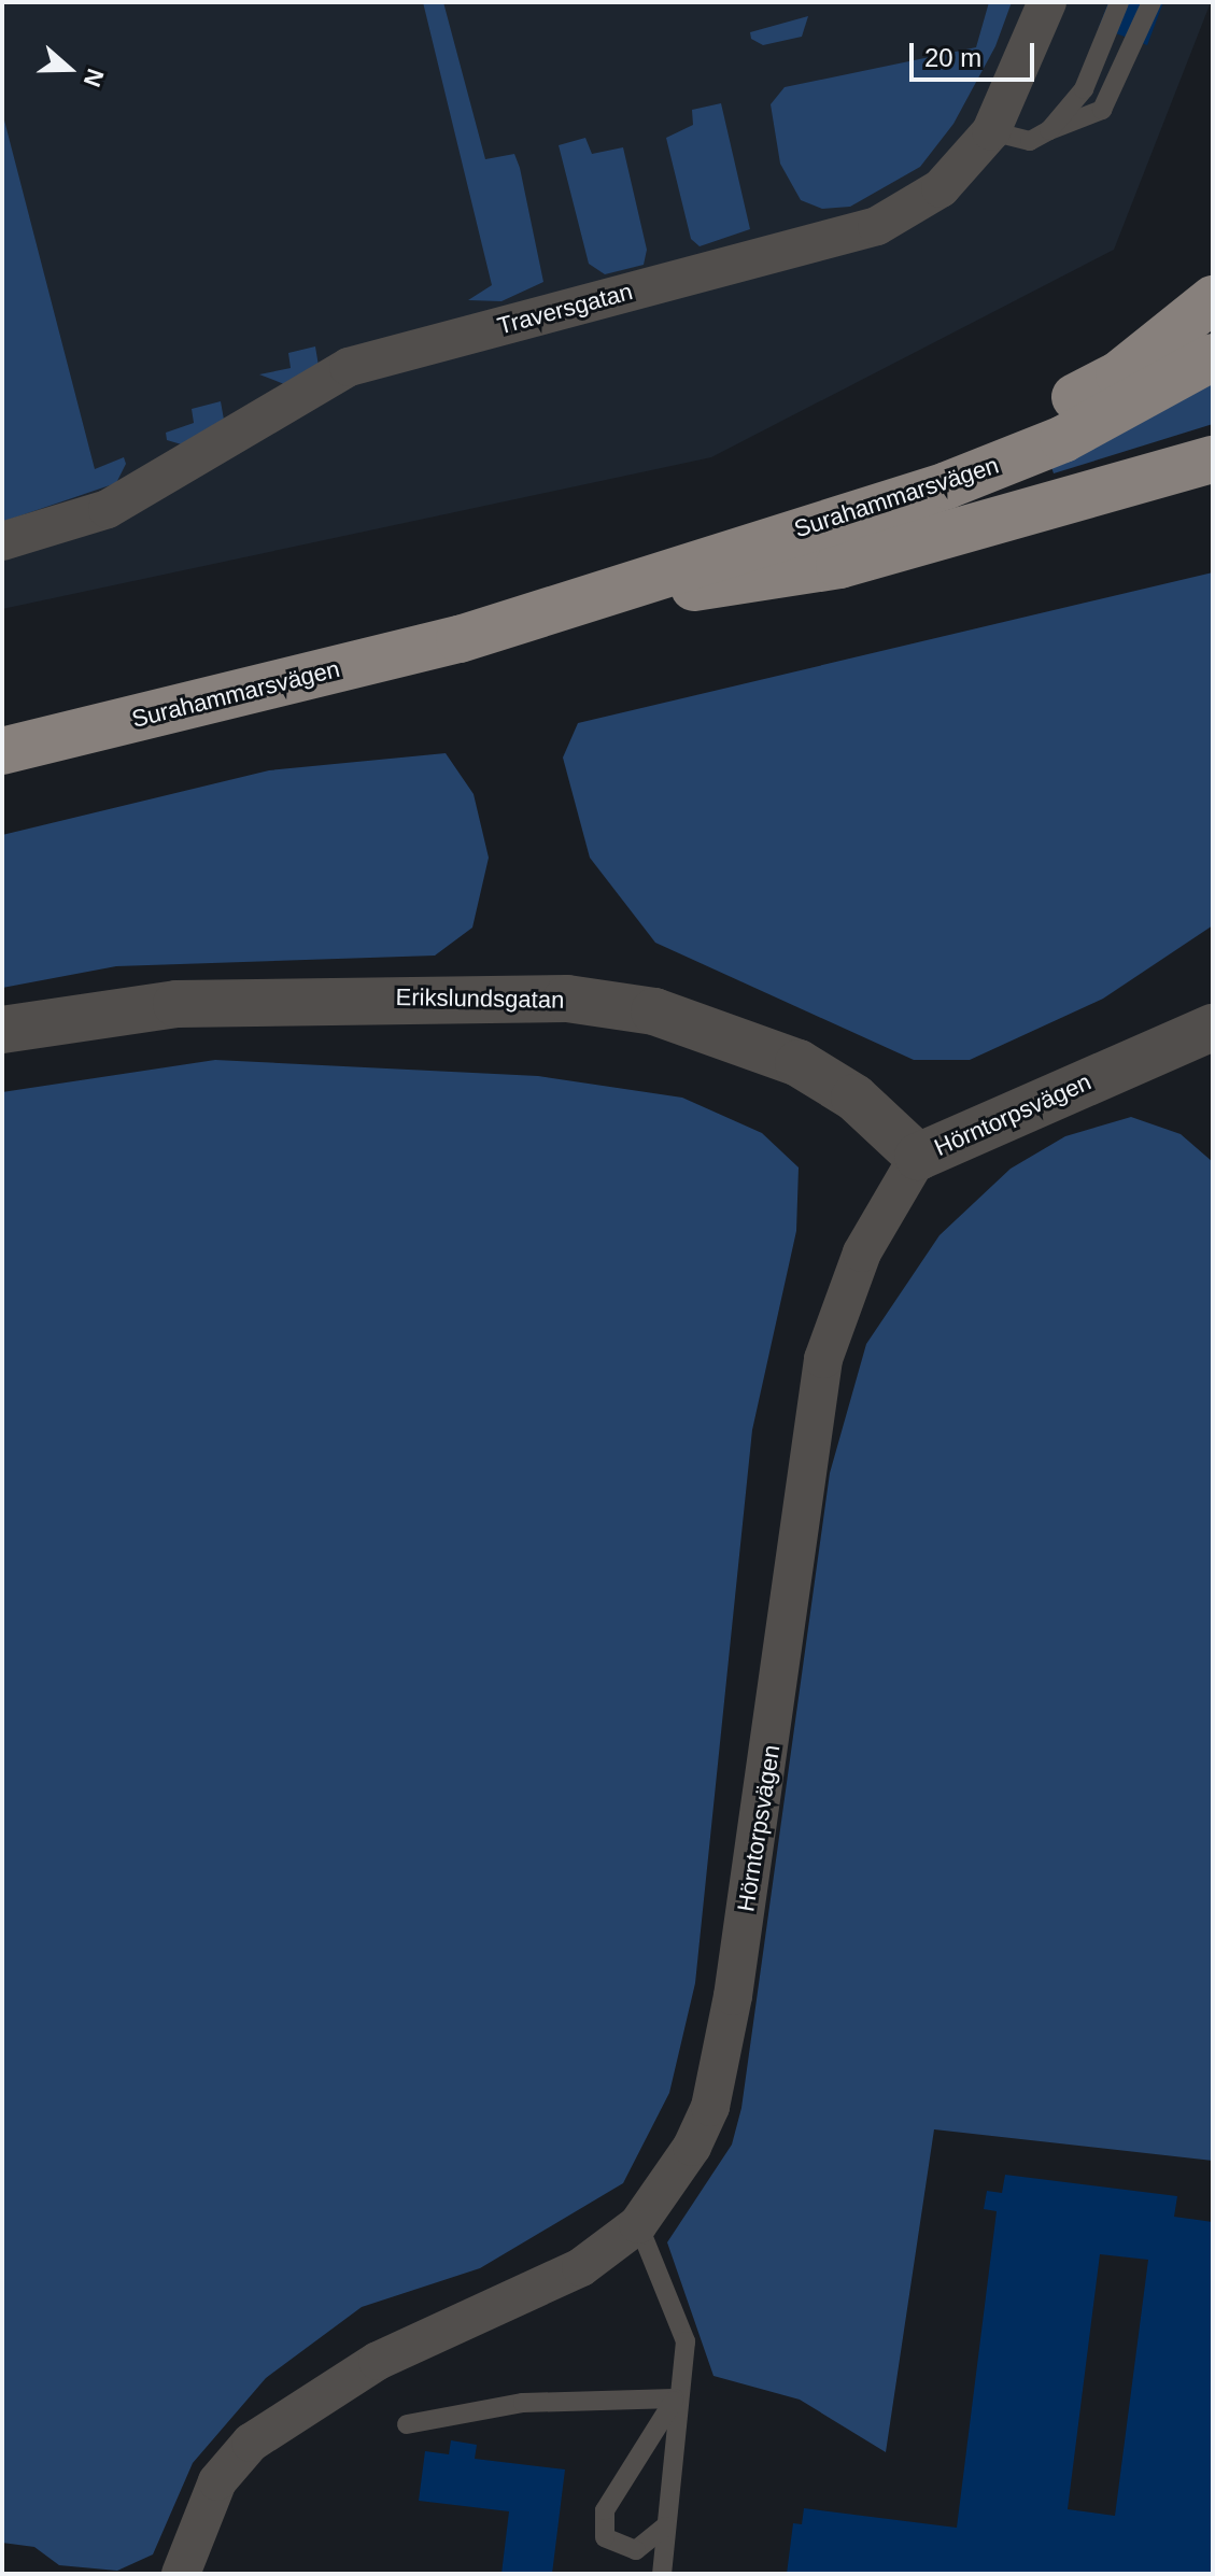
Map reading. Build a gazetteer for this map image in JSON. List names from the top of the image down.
{
  "streets": {
    "main road": ["Surahammarsvägen"],
    "street": ["Traversgatan", "Erikslundsgatan", "Hörntorpsvägen"]
  },
  "crossings": [
    ["Erikslundsgatan", "Hörntorpsvägen"]
  ],
  "scale_bar": "20 m",
  "north": "right"
}
